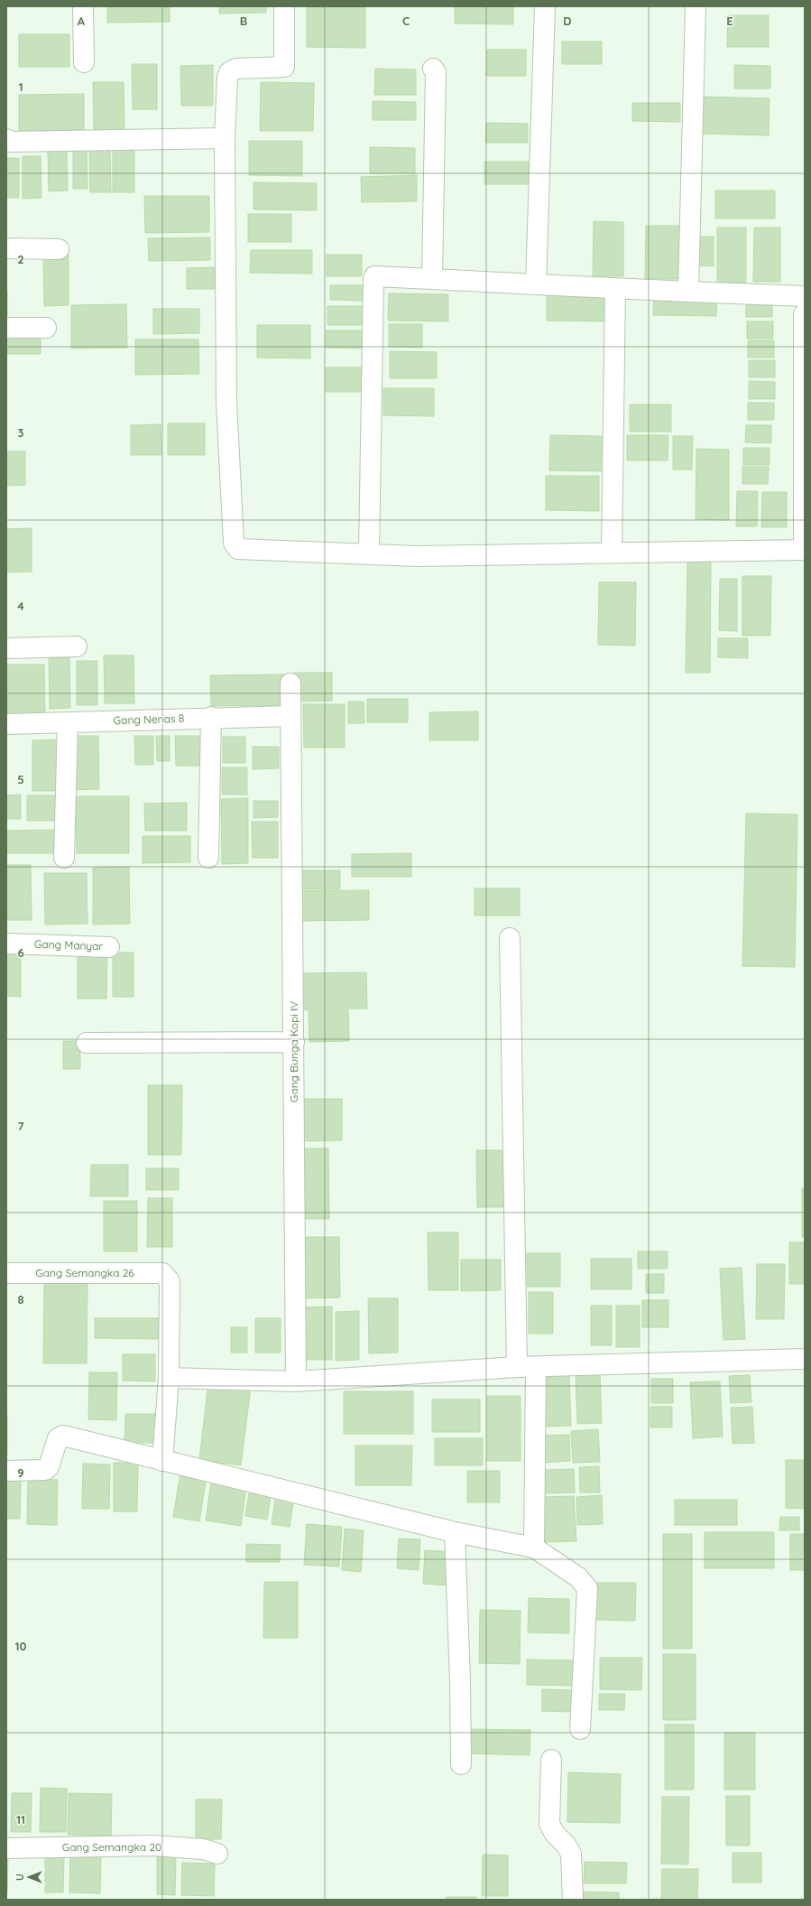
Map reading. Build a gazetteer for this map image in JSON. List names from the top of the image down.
{
  "streets": {
    "street": [
      "Gang Nenas 8",
      "Gang Manyar",
      "Gang Bunga Kopi IV",
      "Gang Semangka 26",
      "Gang Semangka 20"
    ]
  },
  "crossings": [
    ["Gang Nenas 8", "Gang Bunga Kopi IV"]
  ],
  "north": "left",
  "grid": {
    "columns": [
      "A",
      "B",
      "C",
      "D",
      "E"
    ],
    "rows": [
      "1",
      "2",
      "3",
      "4",
      "5",
      "6",
      "7",
      "8",
      "9",
      "10",
      "11"
    ]
  }
}
